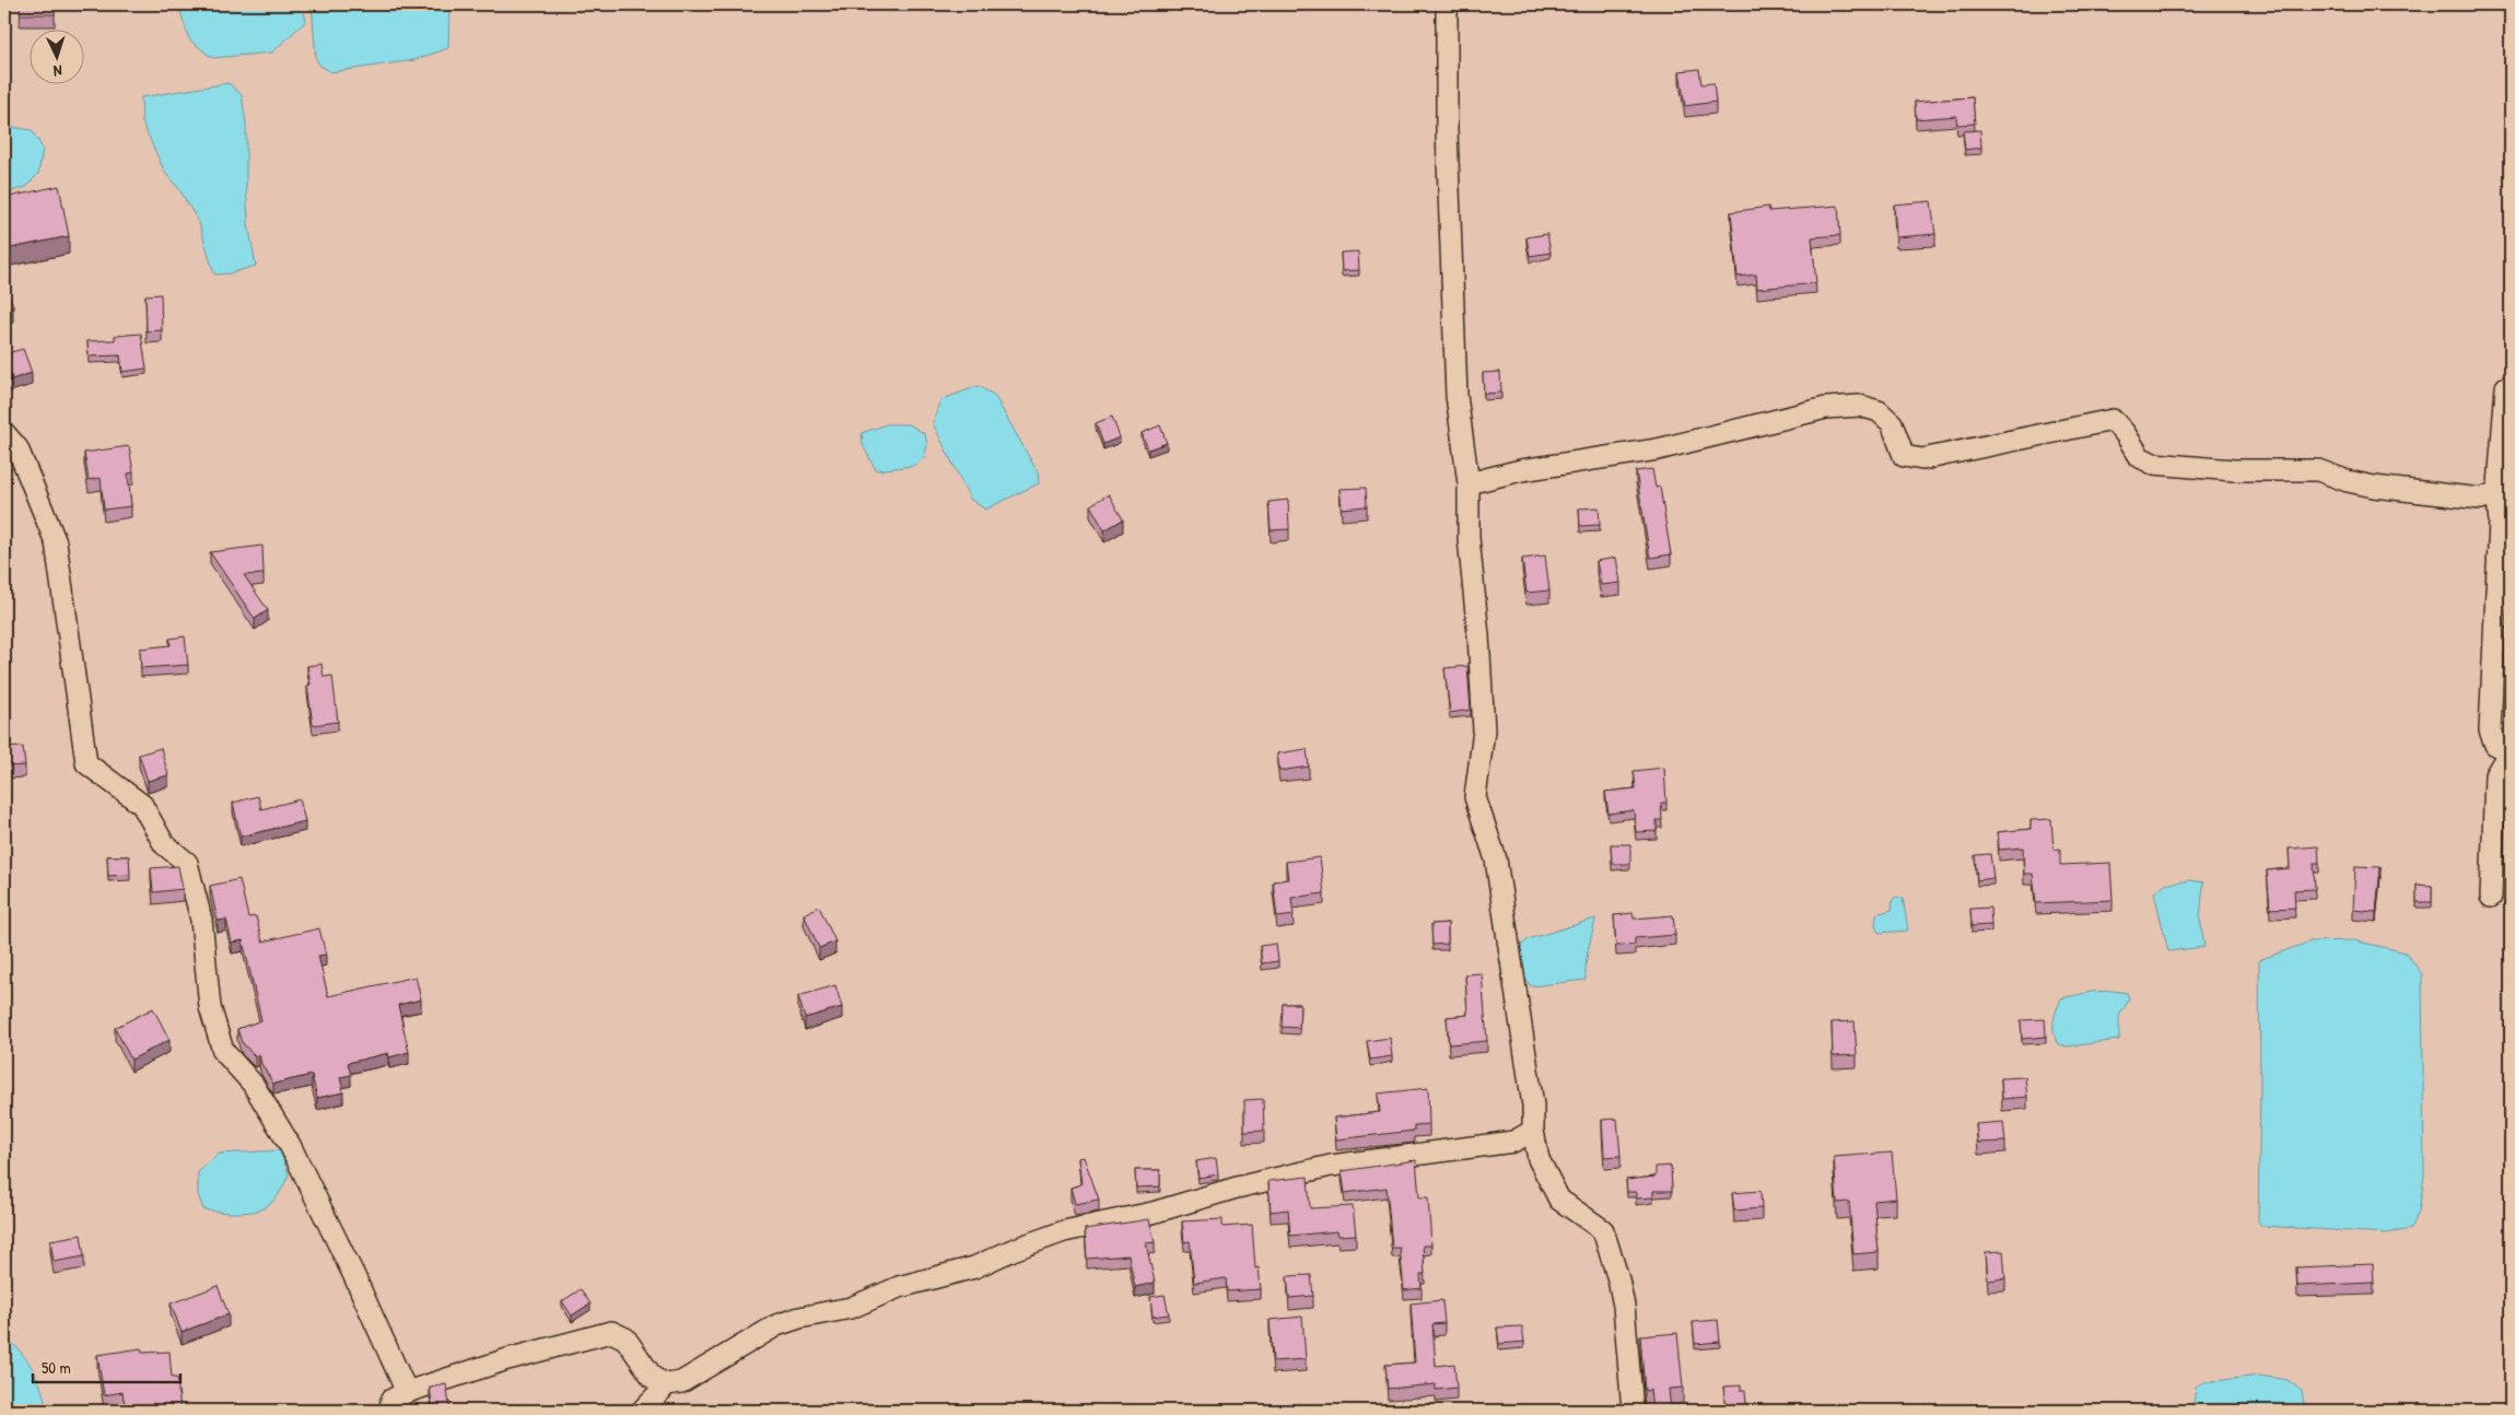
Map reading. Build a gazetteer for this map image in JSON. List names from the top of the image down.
{
  "scale_bar": "50 m",
  "north": "bottom"
}
